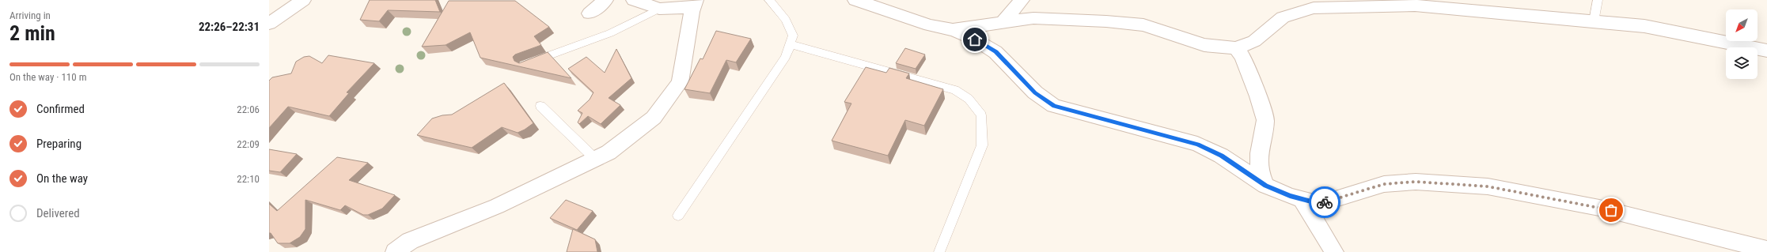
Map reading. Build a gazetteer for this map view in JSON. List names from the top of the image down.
{
  "north": "bottom left",
  "page": {
    "heading": ["2 min", "Arriving in", "22:26–22:31"],
    "bar": "On the way · 110 m",
    "list": [
      ["Confirmed", "22:06"],
      ["Preparing", "22:09"],
      ["On the way", "22:10"],
      "Delivered"
    ]
  }
}
